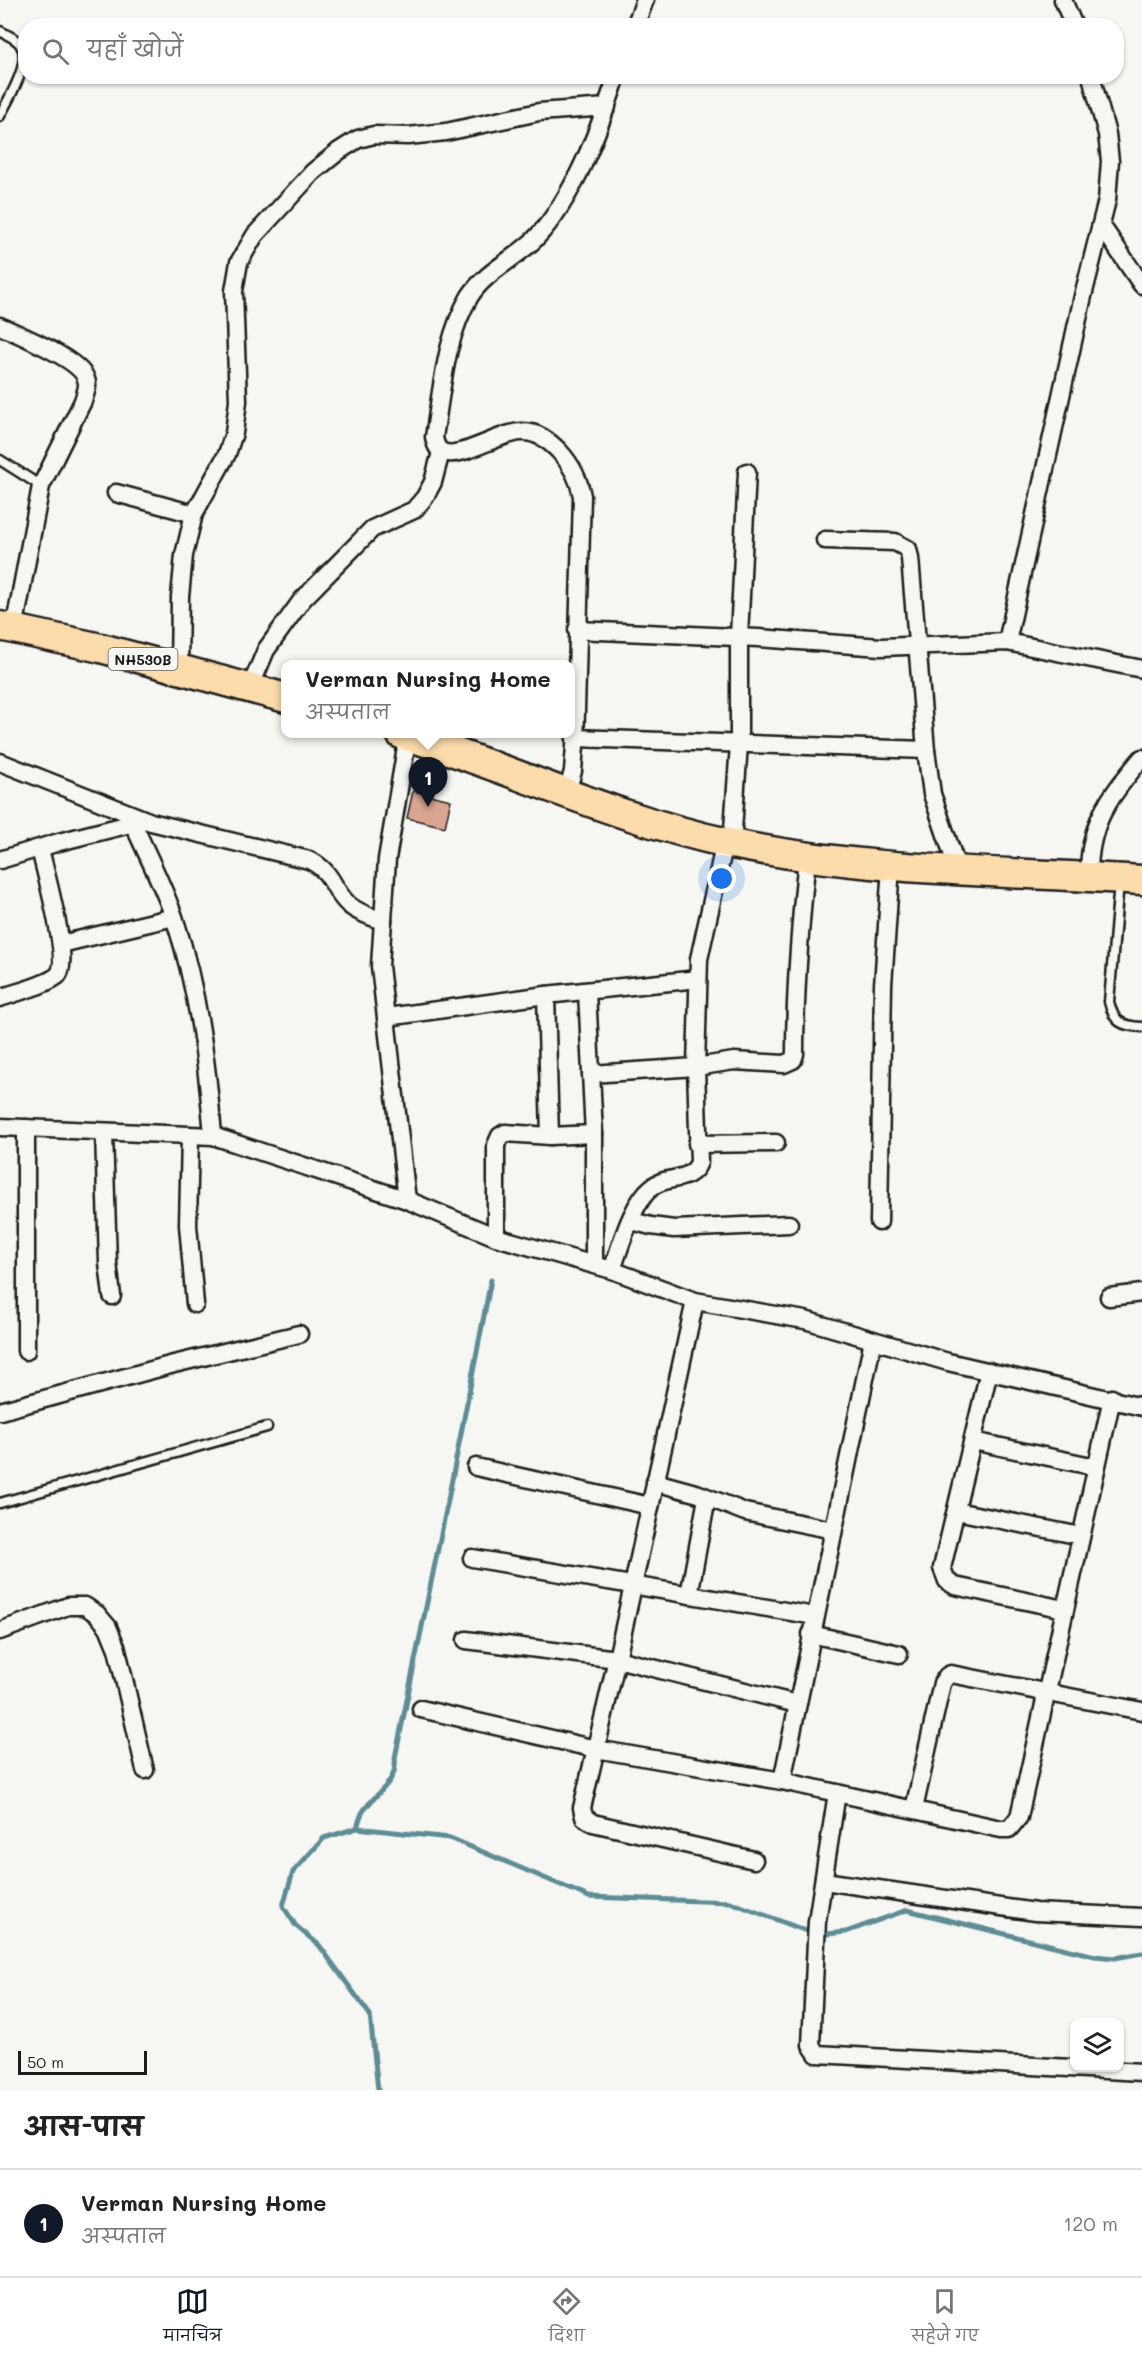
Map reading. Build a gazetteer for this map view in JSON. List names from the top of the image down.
{
  "streets": {
    "highway": ["NH530B"]
  },
  "scale_bar": "50 m",
  "page": {
    "search": "यहाँ खोजें",
    "popup": ["Verman Nursing Home", "अस्पताल"],
    "pins": "1",
    "scale": "50 m",
    "heading": "आस-पास",
    "list": [
      {
        "mark": "1",
        "name": "Verman Nursing Home",
        "note": "अस्पताल",
        "value": "120 m"
      }
    ],
    "nav": ["मानचित्र", "दिशा", "सहेजे गए"]
  }
}
